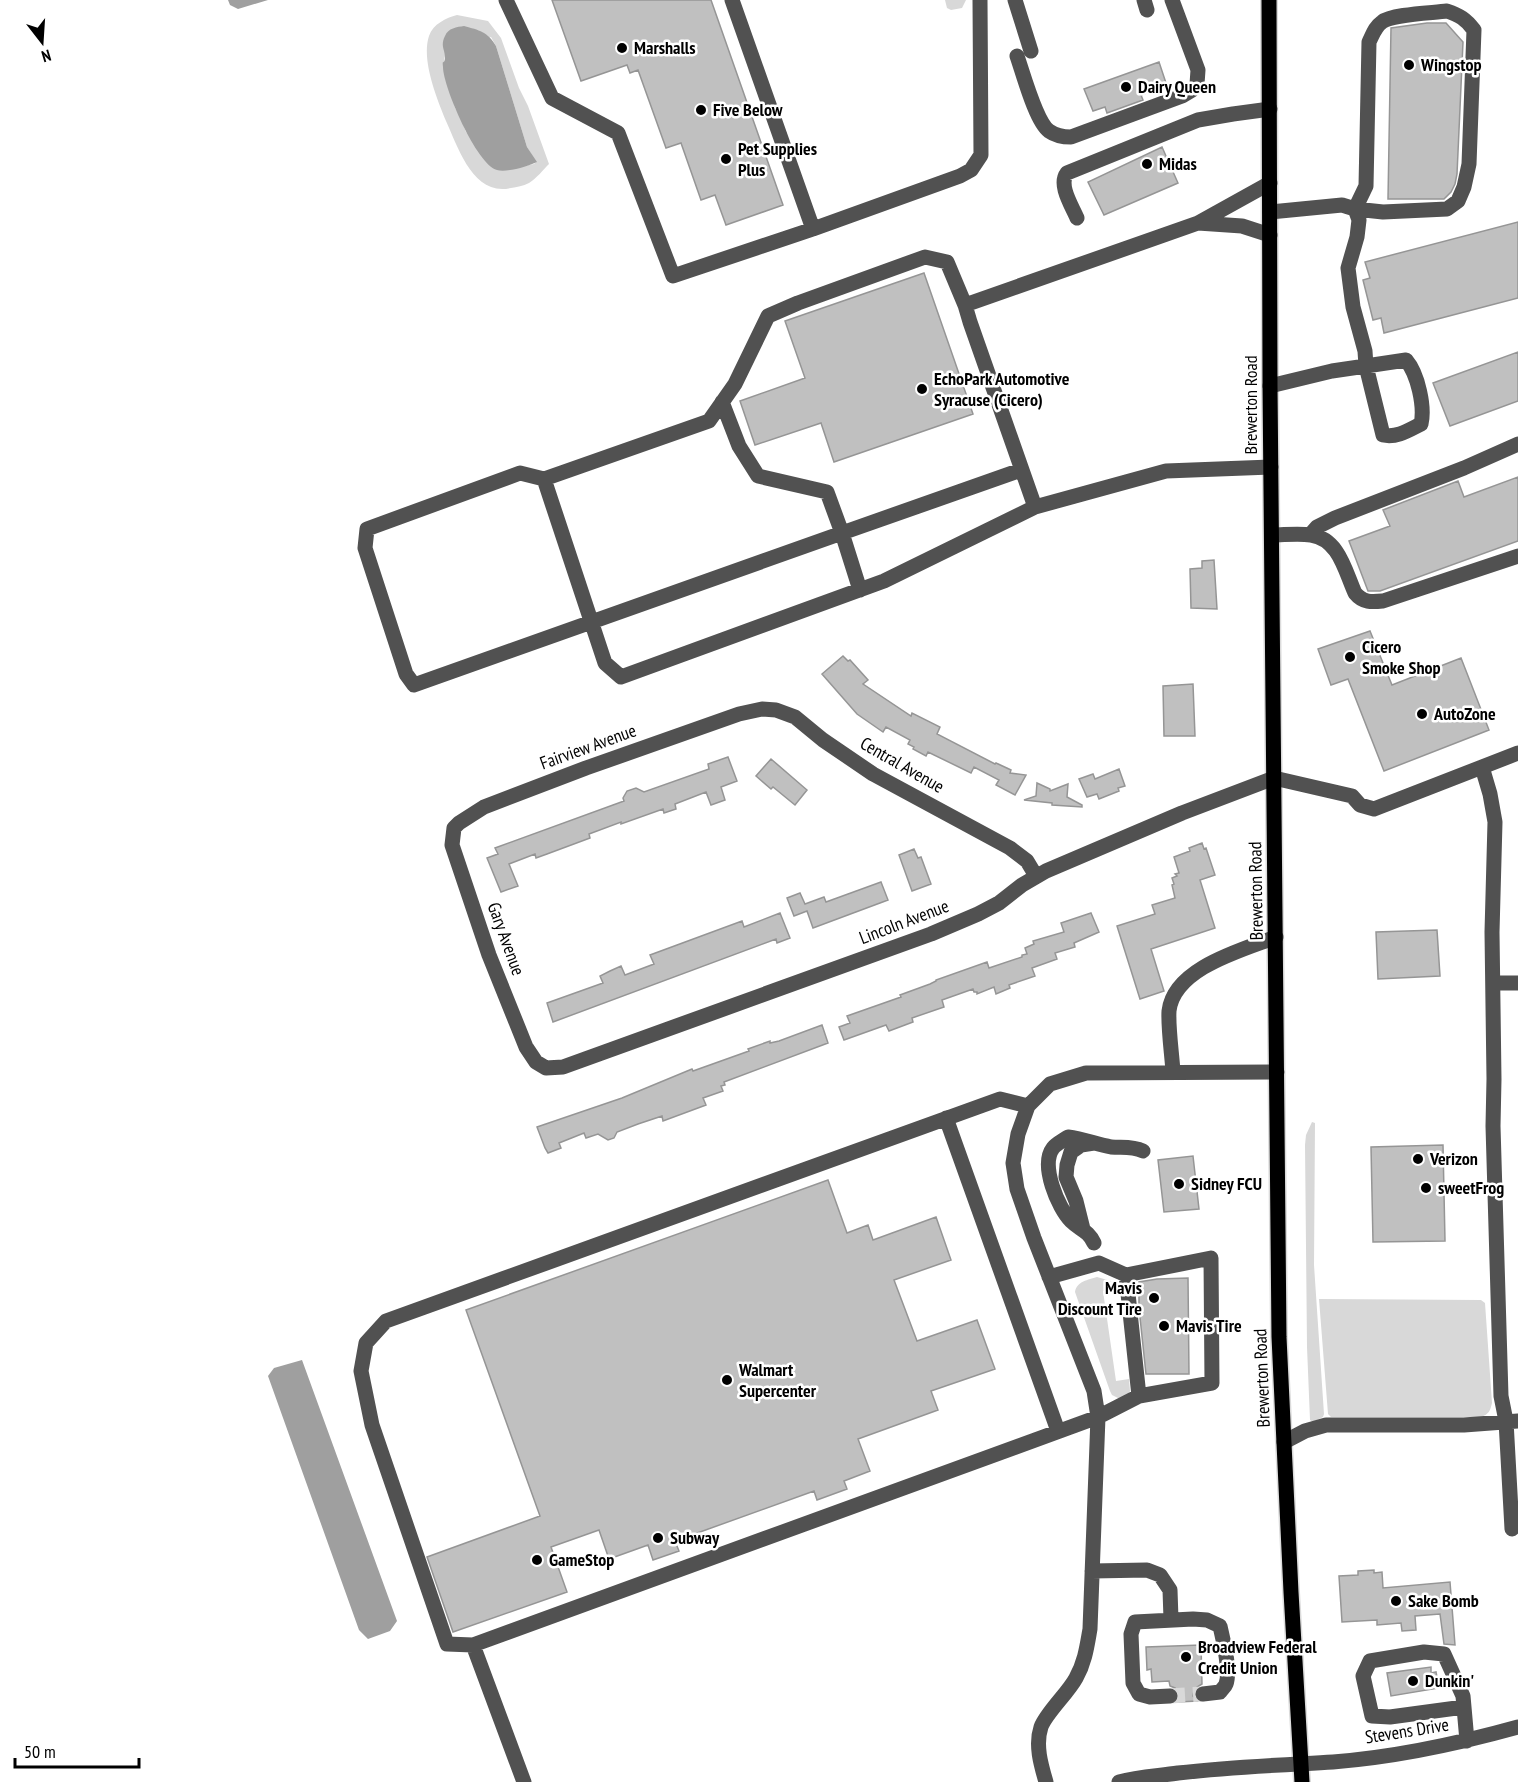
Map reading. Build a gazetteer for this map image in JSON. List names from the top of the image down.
{
  "streets": {
    "main road": ["Brewerton Road"],
    "street": [
      "Fairview Avenue",
      "Central Avenue",
      "Lincoln Avenue",
      "Gary Avenue",
      "Stevens Drive"
    ]
  },
  "crossings": [
    ["Brewerton Road", "Lincoln Avenue"],
    ["Brewerton Road", "Stevens Drive"],
    ["Fairview Avenue", "Central Avenue"],
    ["Fairview Avenue", "Gary Avenue"],
    ["Central Avenue", "Lincoln Avenue"],
    ["Lincoln Avenue", "Gary Avenue"]
  ],
  "places": [
    "Marshalls",
    "Wingstop",
    "Dairy Queen",
    "Five Below",
    "Pet Supplies Plus",
    "Midas",
    "EchoPark Automotive Syracuse (Cicero)",
    "Cicero Smoke Shop",
    "AutoZone",
    "Verizon",
    "Sidney FCU",
    "sweetFrog",
    "Mavis Discount Tire",
    "Mavis Tire",
    "Walmart Supercenter",
    "Subway",
    "GameStop",
    "Sake Bomb",
    "Broadview Federal Credit Union",
    "Dunkin'"
  ],
  "scale_bar": "50 m",
  "north": "bottom"
}
